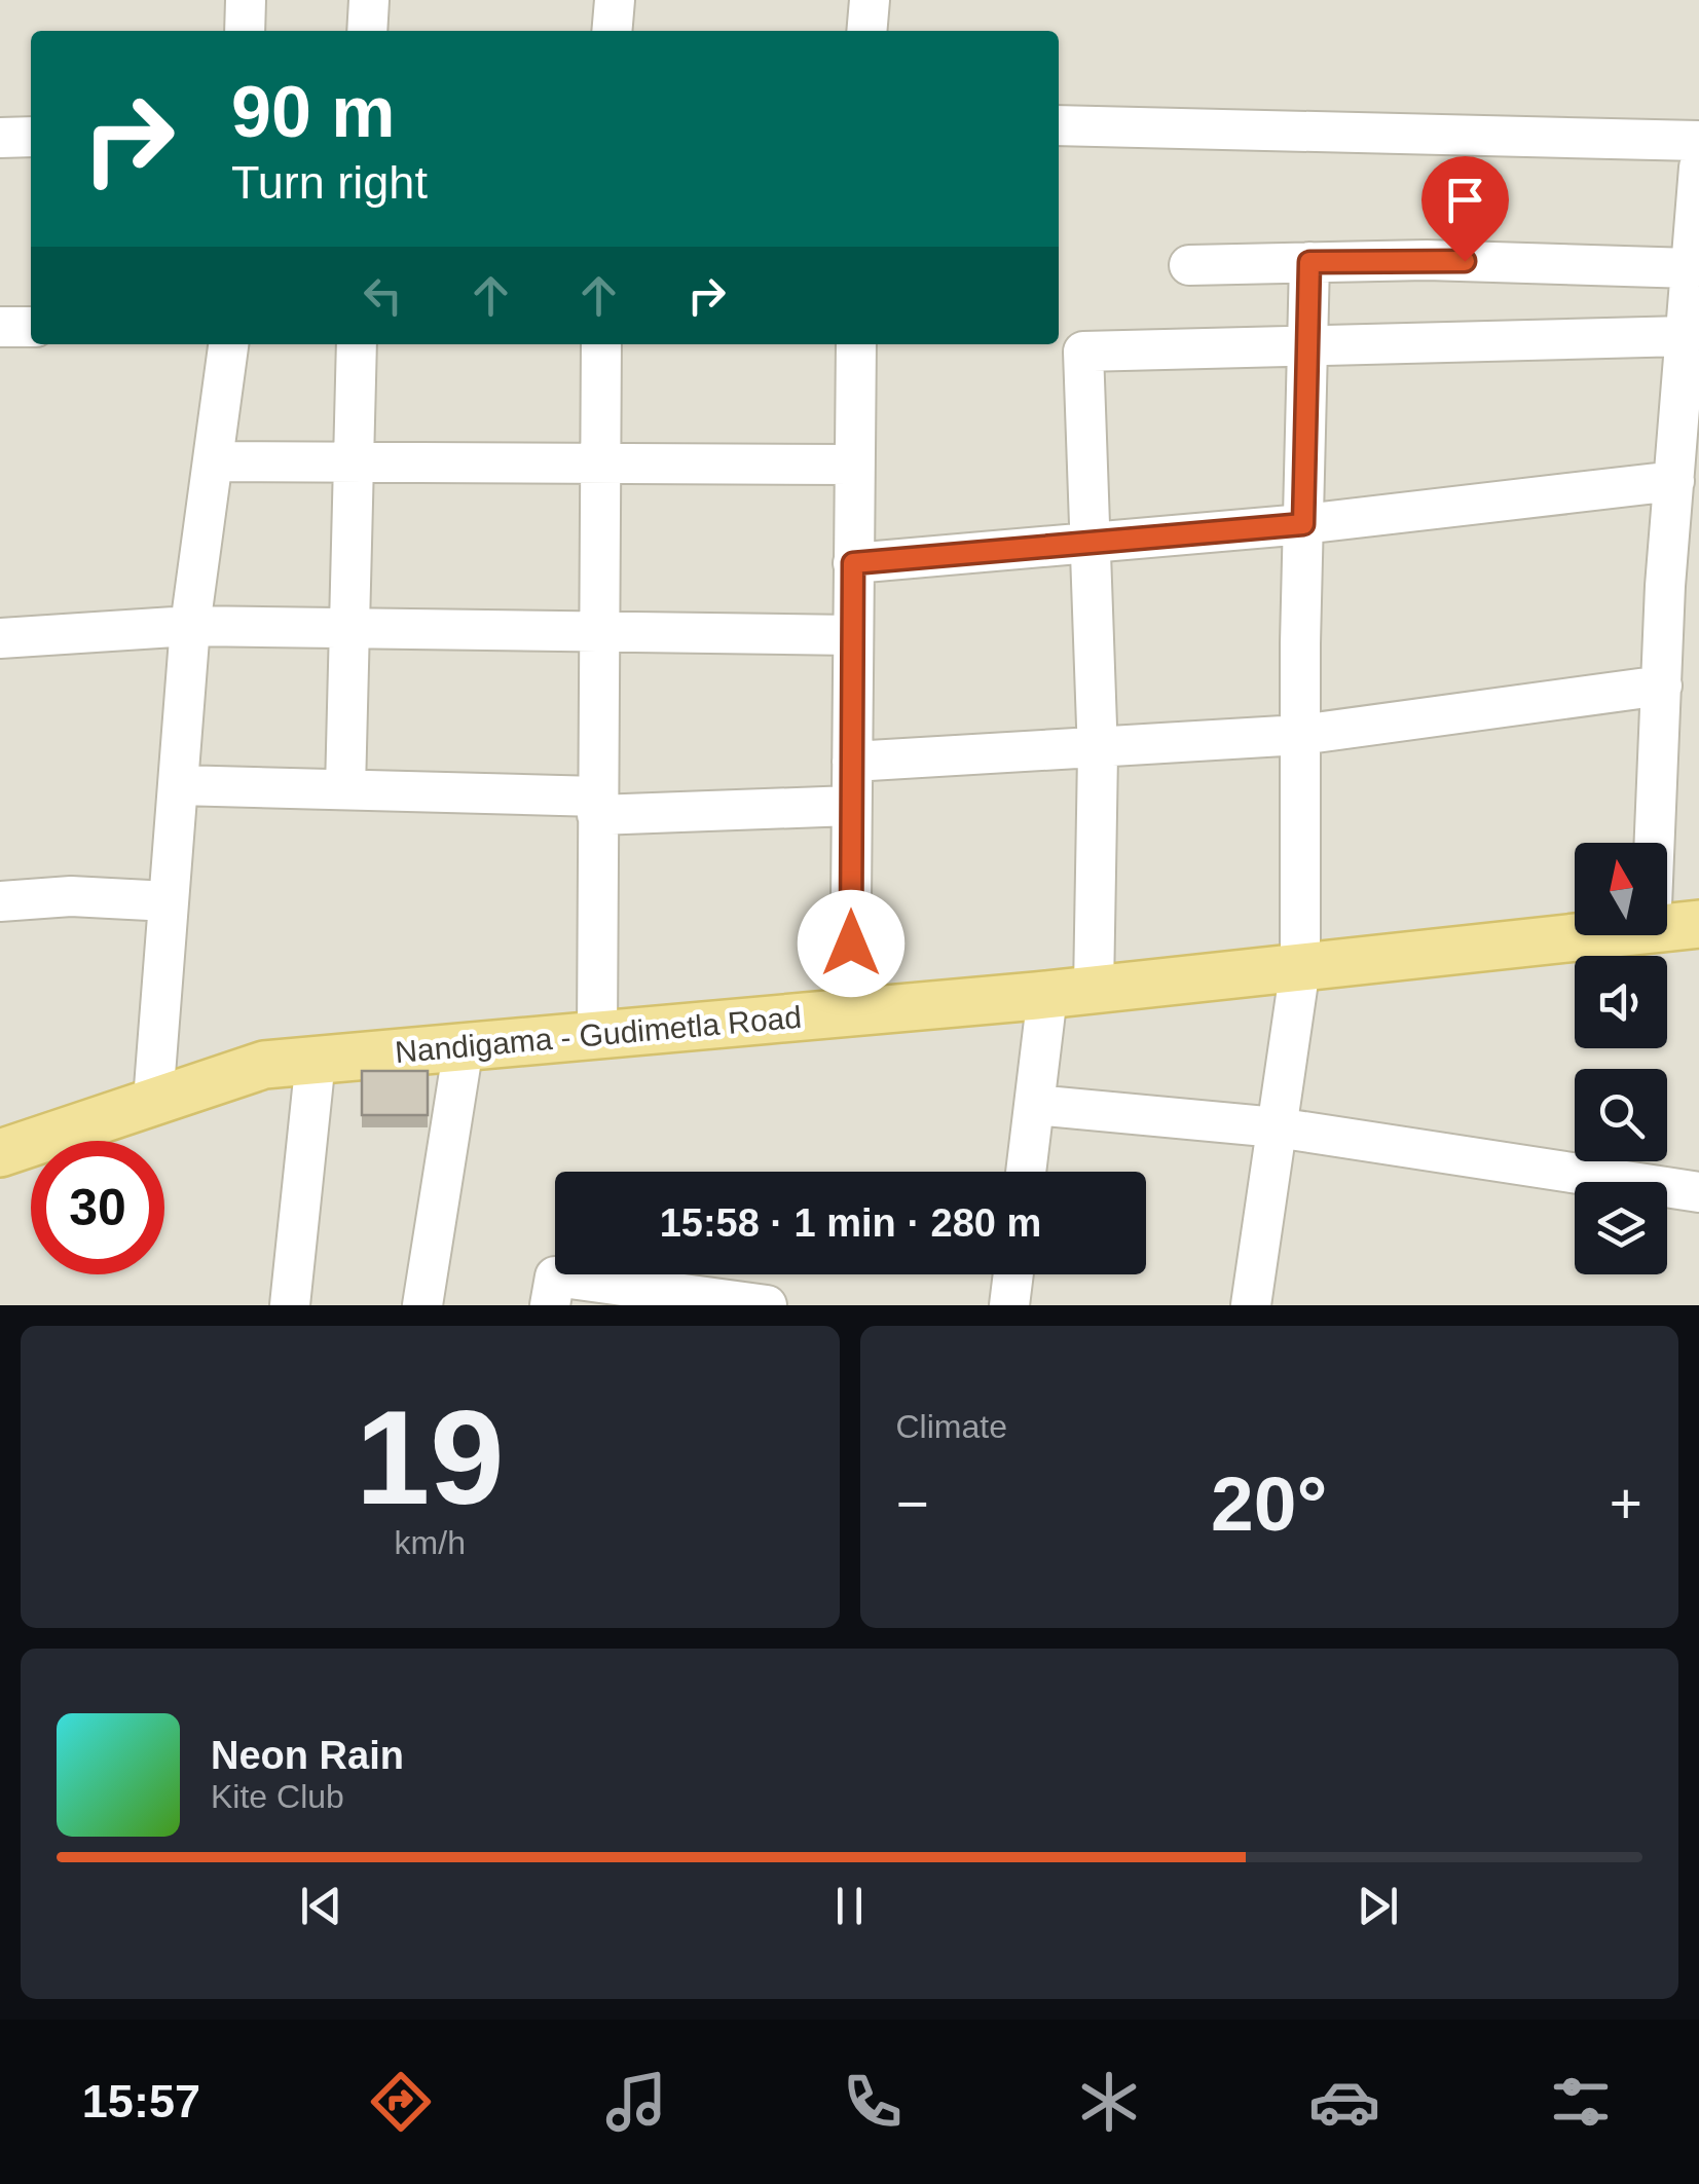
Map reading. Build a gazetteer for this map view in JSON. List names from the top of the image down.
{
  "streets": {
    "main road": ["Nandigama - Gudimetla Road"]
  },
  "north": "top",
  "page": {
    "turn": ["90 m", "Turn right"],
    "limit": "30",
    "trip": "15:58 · 1 min · 280 m",
    "tile": [
      ["19", "km/h"],
      "Climate"
    ],
    "heat": ["−", "20°", "+"],
    "song": ["Neon Rain", "Kite Club"],
    "tabs": "15:57"
  }
}
